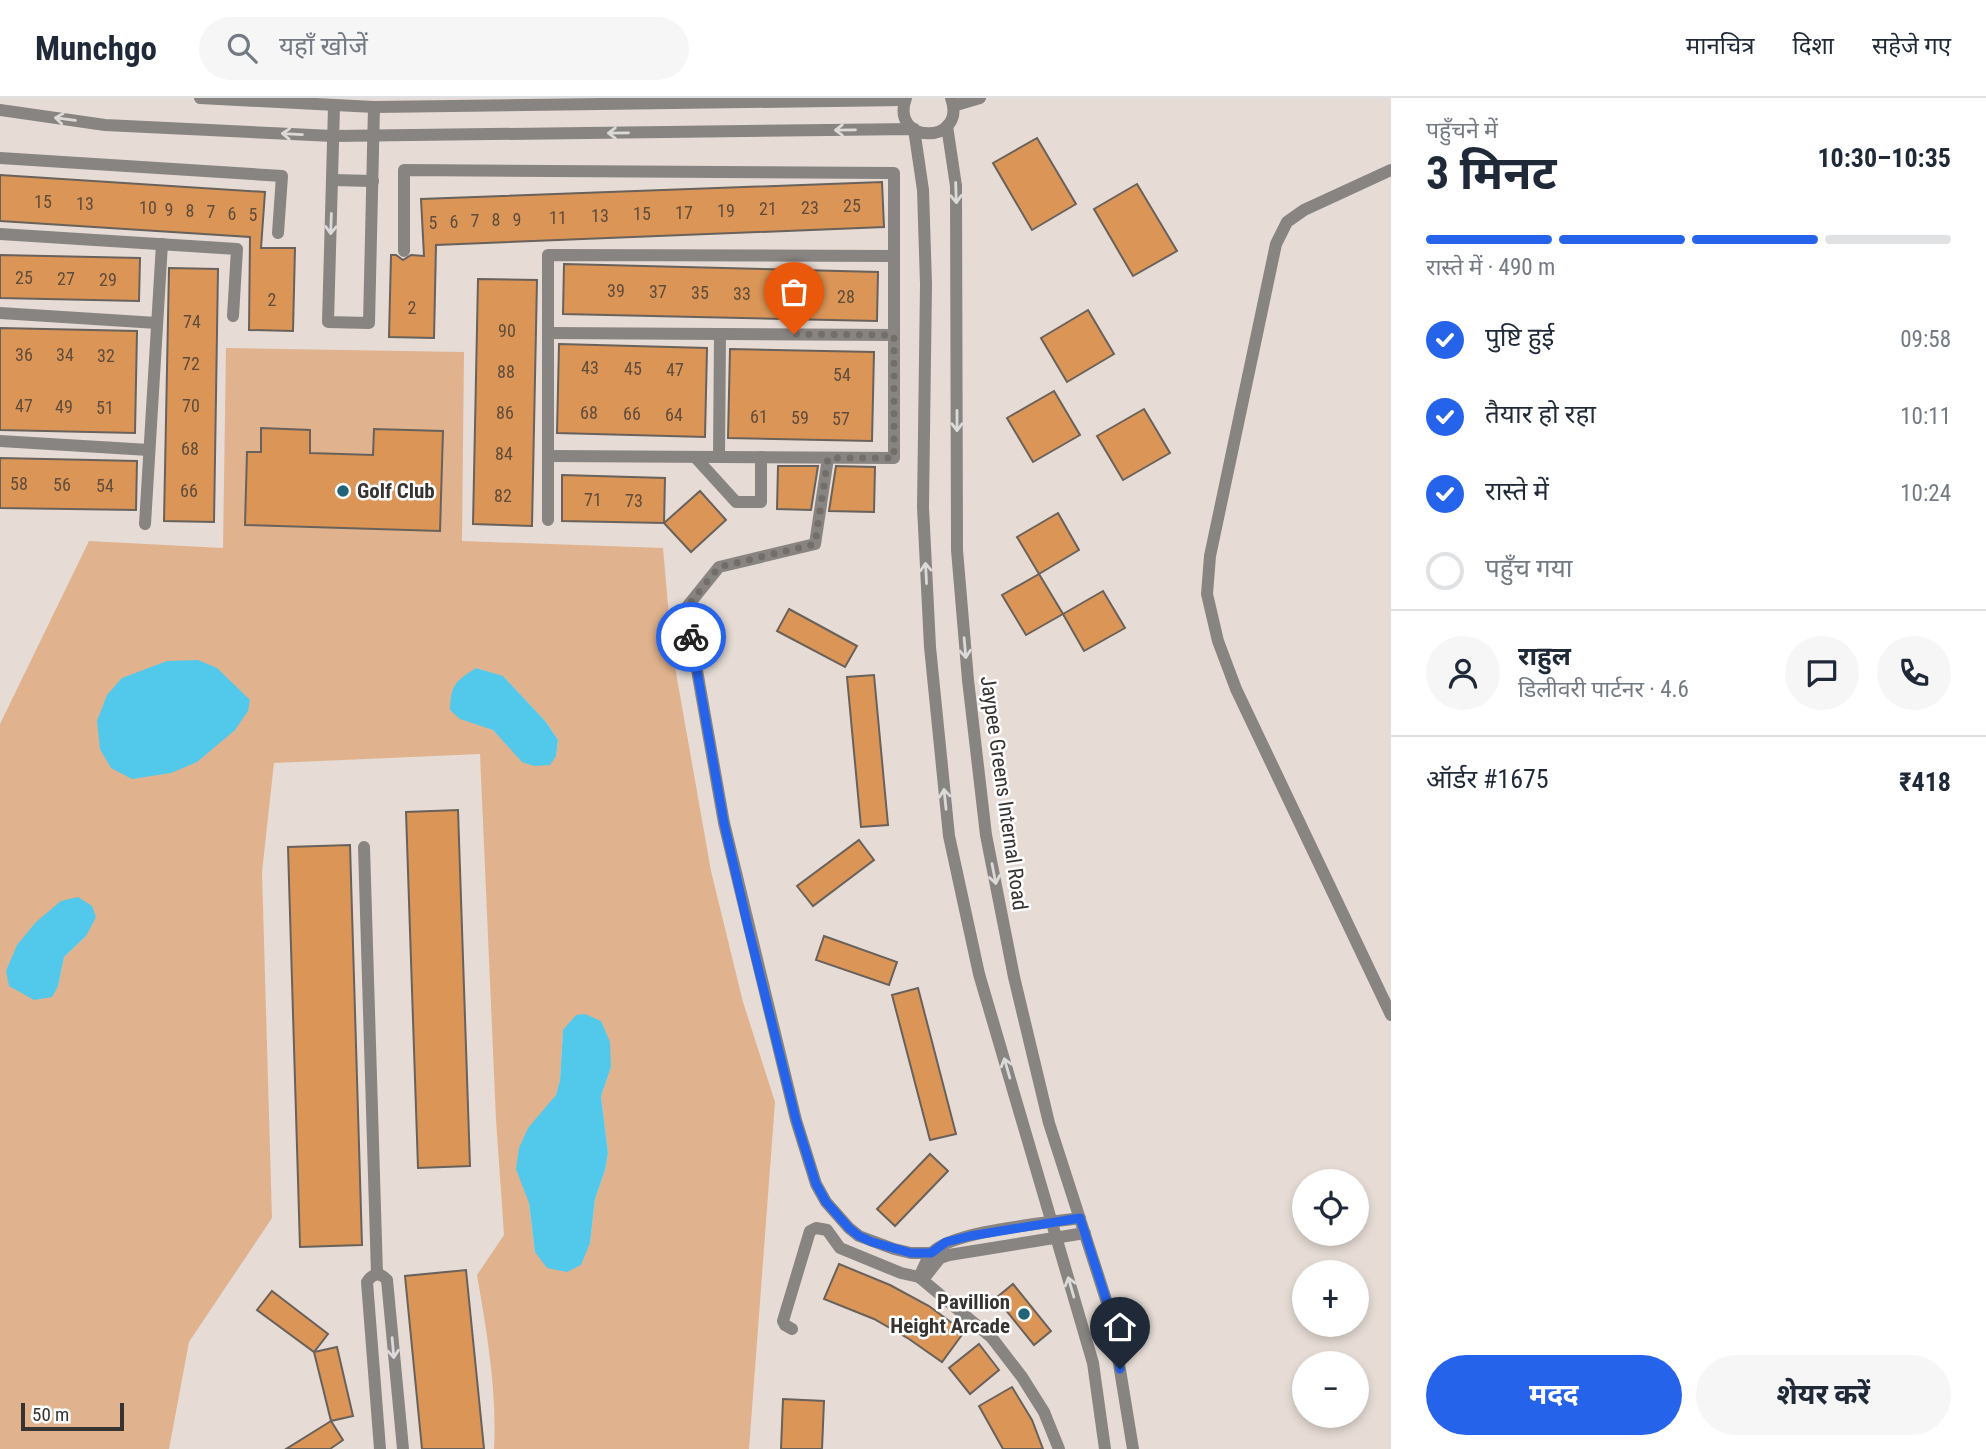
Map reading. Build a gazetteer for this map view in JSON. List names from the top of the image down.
{
  "streets": {
    "street": ["Jaypee Greens Internal Road"]
  },
  "places": ["Golf Club", "Pavillion Height Arcade"],
  "house_numbers": [
    "15",
    "13",
    "25",
    "10",
    "23",
    "21",
    "9",
    "8",
    "19",
    "7",
    "17",
    "6",
    "15",
    "5",
    "13",
    "11",
    "8",
    "9",
    "7",
    "6",
    "5",
    "25",
    "27",
    "29",
    "39",
    "37",
    "35",
    "33",
    "28",
    "2",
    "2",
    "74",
    "90",
    "36",
    "34",
    "32",
    "72",
    "43",
    "45",
    "47",
    "88",
    "54",
    "47",
    "70",
    "49",
    "51",
    "86",
    "68",
    "66",
    "64",
    "61",
    "59",
    "57",
    "68",
    "84",
    "58",
    "56",
    "54",
    "66",
    "82",
    "71",
    "73"
  ],
  "scale_bar": "50 m",
  "page": {
    "header": "Munchgo",
    "search": "यहाँ खोजें",
    "nav": ["मानचित्र", "दिशा", "सहेजे गए"],
    "heading": ["3 मिनट", "पहुँचने में", "10:30–10:35"],
    "panel": [
      "राहुल",
      "डिलीवरी पार्टनर · 4.6",
      "ऑर्डर #1675",
      "₹418"
    ],
    "bar": "रास्ते में · 490 m",
    "list": [
      ["पुष्टि हुई", "09:58"],
      ["तैयार हो रहा", "10:11"],
      ["रास्ते में", "10:24"],
      "पहुँच गया"
    ],
    "map_buttons": ["+", "−"],
    "buttons": ["मदद", "शेयर करें"],
    "scale": "50 m"
  }
}
